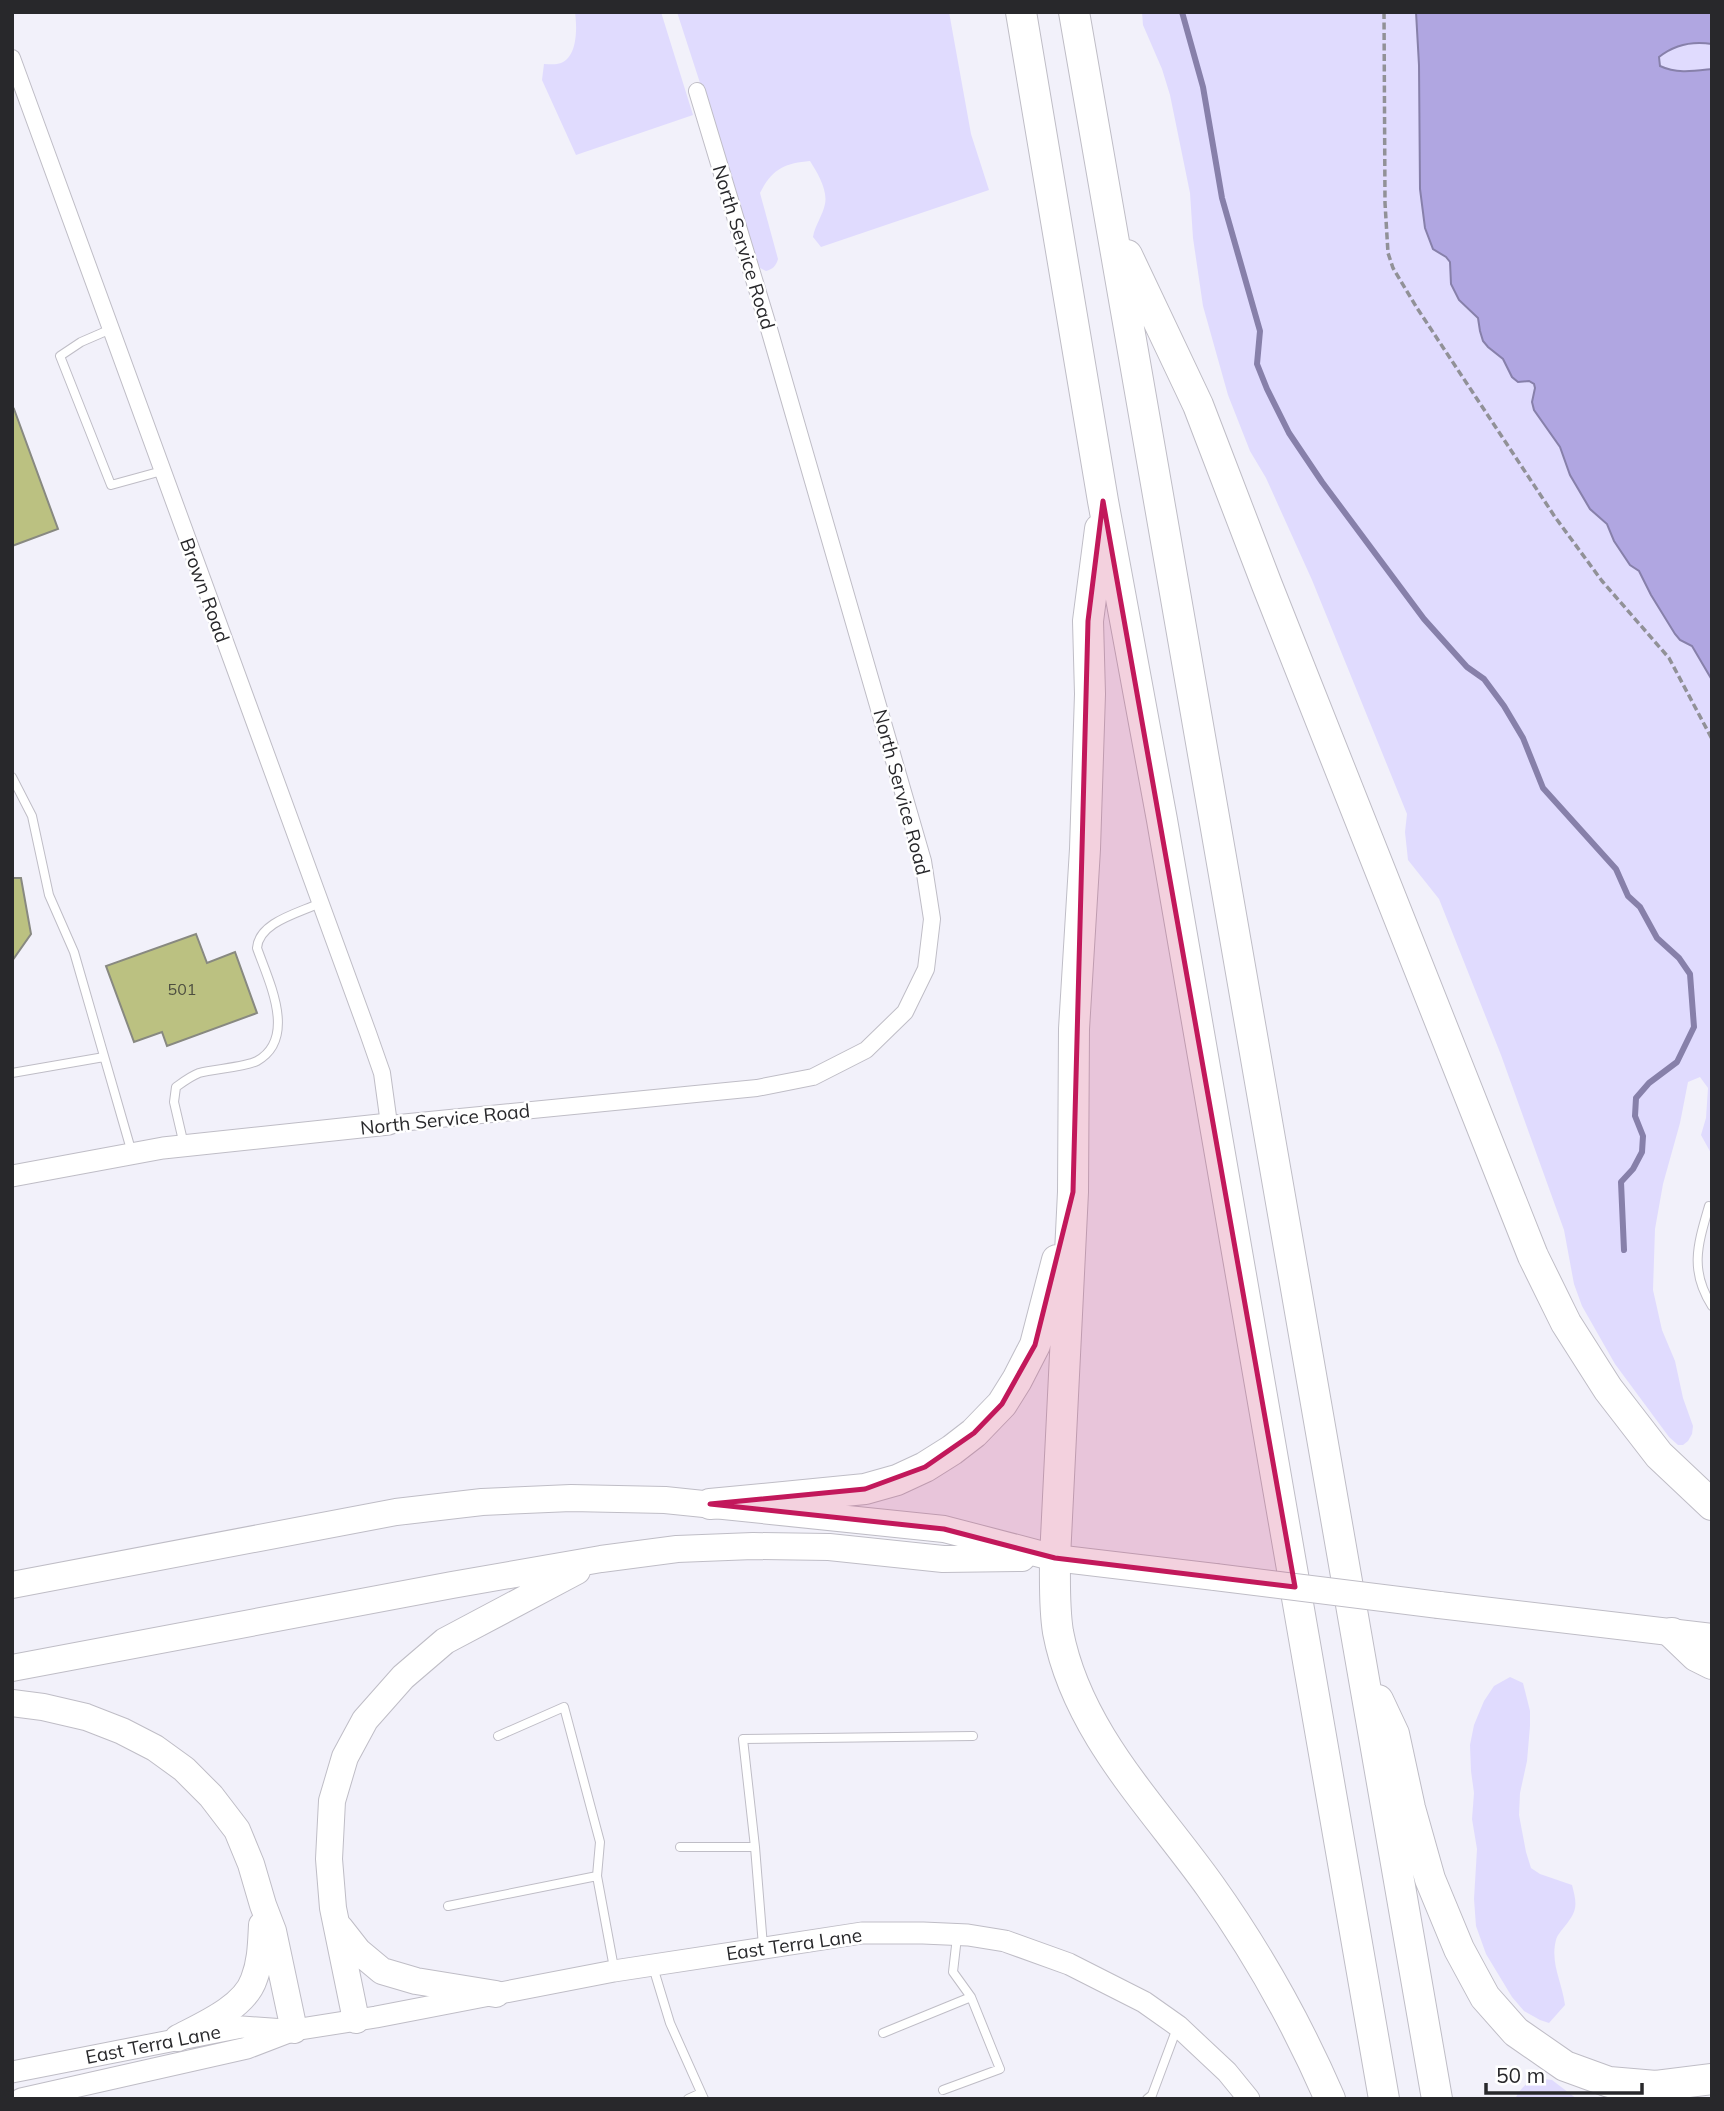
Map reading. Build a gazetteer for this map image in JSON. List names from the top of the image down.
{
  "streets": {
    "street": ["North Service Road", "Brown Road", "East Terra Lane"]
  },
  "crossings": [
    ["North Service Road", "Brown Road"]
  ],
  "house_numbers": ["501"],
  "scale_bar": "50 m"
}
